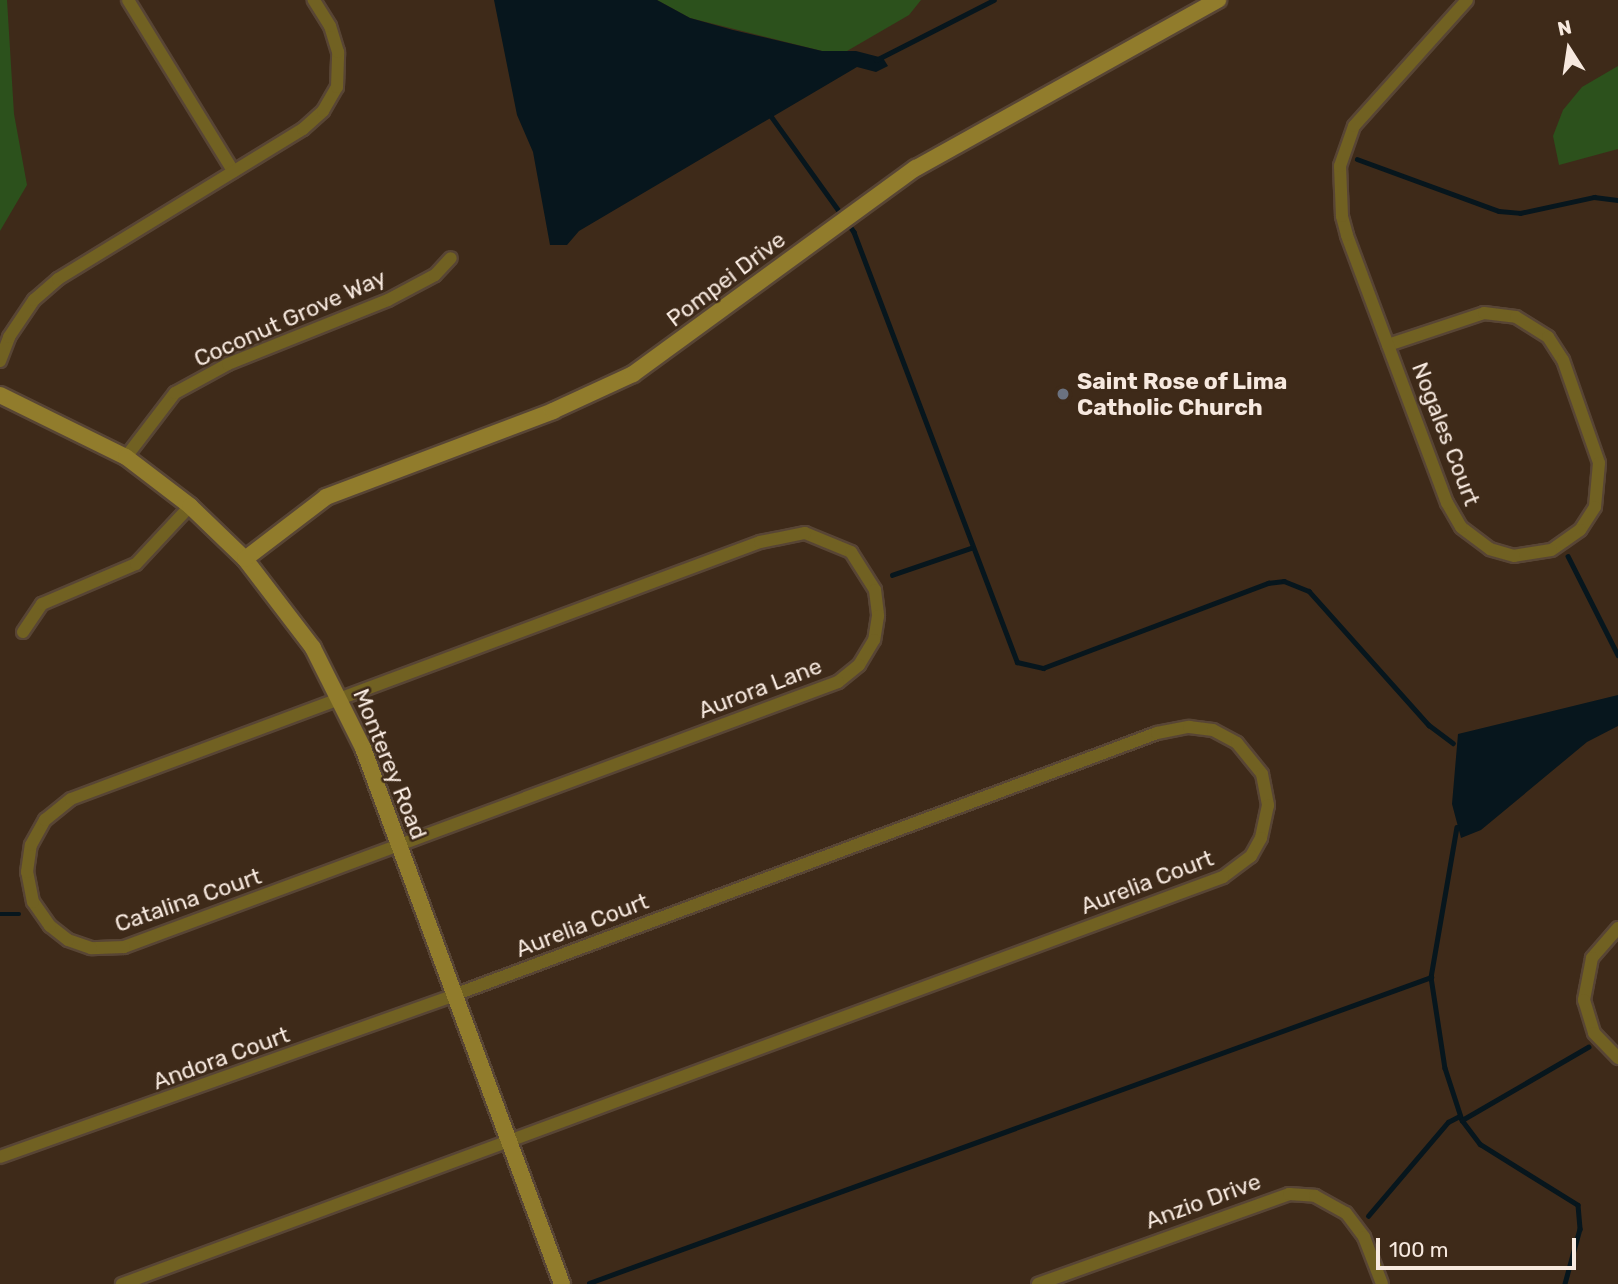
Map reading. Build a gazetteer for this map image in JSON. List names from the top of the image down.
{
  "streets": {
    "street": [
      "Pompei Drive",
      "Coconut Grove Way",
      "Nogales Court",
      "Aurora Lane",
      "Monterey Road",
      "Aurelia Court",
      "Catalina Court",
      "Andora Court",
      "Anzio Drive"
    ]
  },
  "crossings": [
    ["Pompei Drive", "Monterey Road"],
    ["Coconut Grove Way", "Monterey Road"],
    ["Aurora Lane", "Monterey Road"],
    ["Aurora Lane", "Catalina Court"],
    ["Monterey Road", "Aurelia Court"],
    ["Monterey Road", "Catalina Court"],
    ["Monterey Road", "Andora Court"],
    ["Aurelia Court", "Andora Court"]
  ],
  "places": ["Saint Rose of Lima Catholic Church"],
  "scale_bar": "100 m",
  "north": "top"
}
